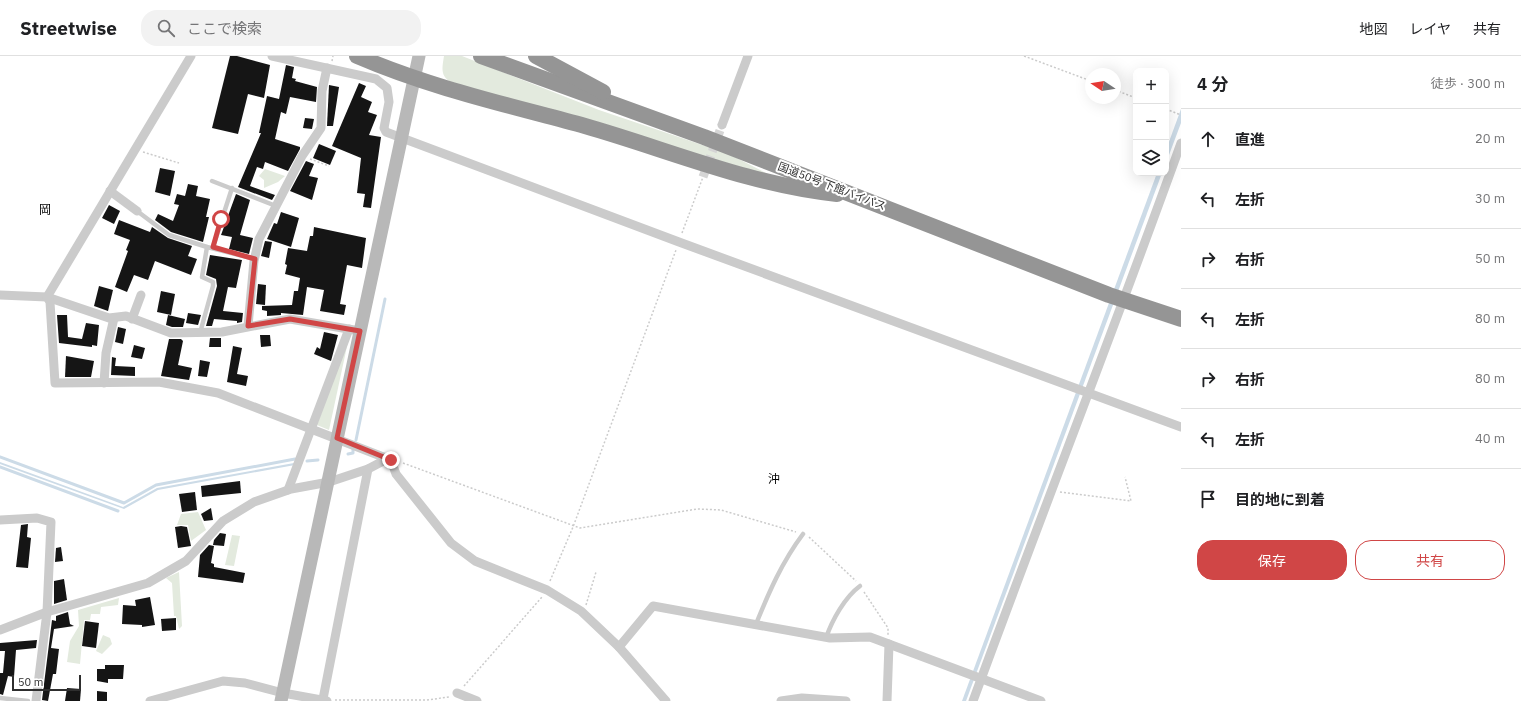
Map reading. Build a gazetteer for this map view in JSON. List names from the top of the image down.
{
  "streets": {
    "highway": ["国道50号 下館バイパス"]
  },
  "districts": ["岡", "沖"],
  "scale_bar": "50 m",
  "north": "left",
  "page": {
    "header": "Streetwise",
    "search": "ここで検索",
    "nav": ["地図", "レイヤ", "共有"],
    "heading": ["4 分", "徒歩 · 300 m"],
    "map_buttons": ["+", "−"],
    "list": [
      ["直進", "20 m"],
      ["左折", "30 m"],
      ["右折", "50 m"],
      ["左折", "80 m"],
      ["右折", "80 m"],
      ["左折", "40 m"],
      "目的地に到着"
    ],
    "buttons": ["保存", "共有"],
    "scale": "50 m"
  }
}
